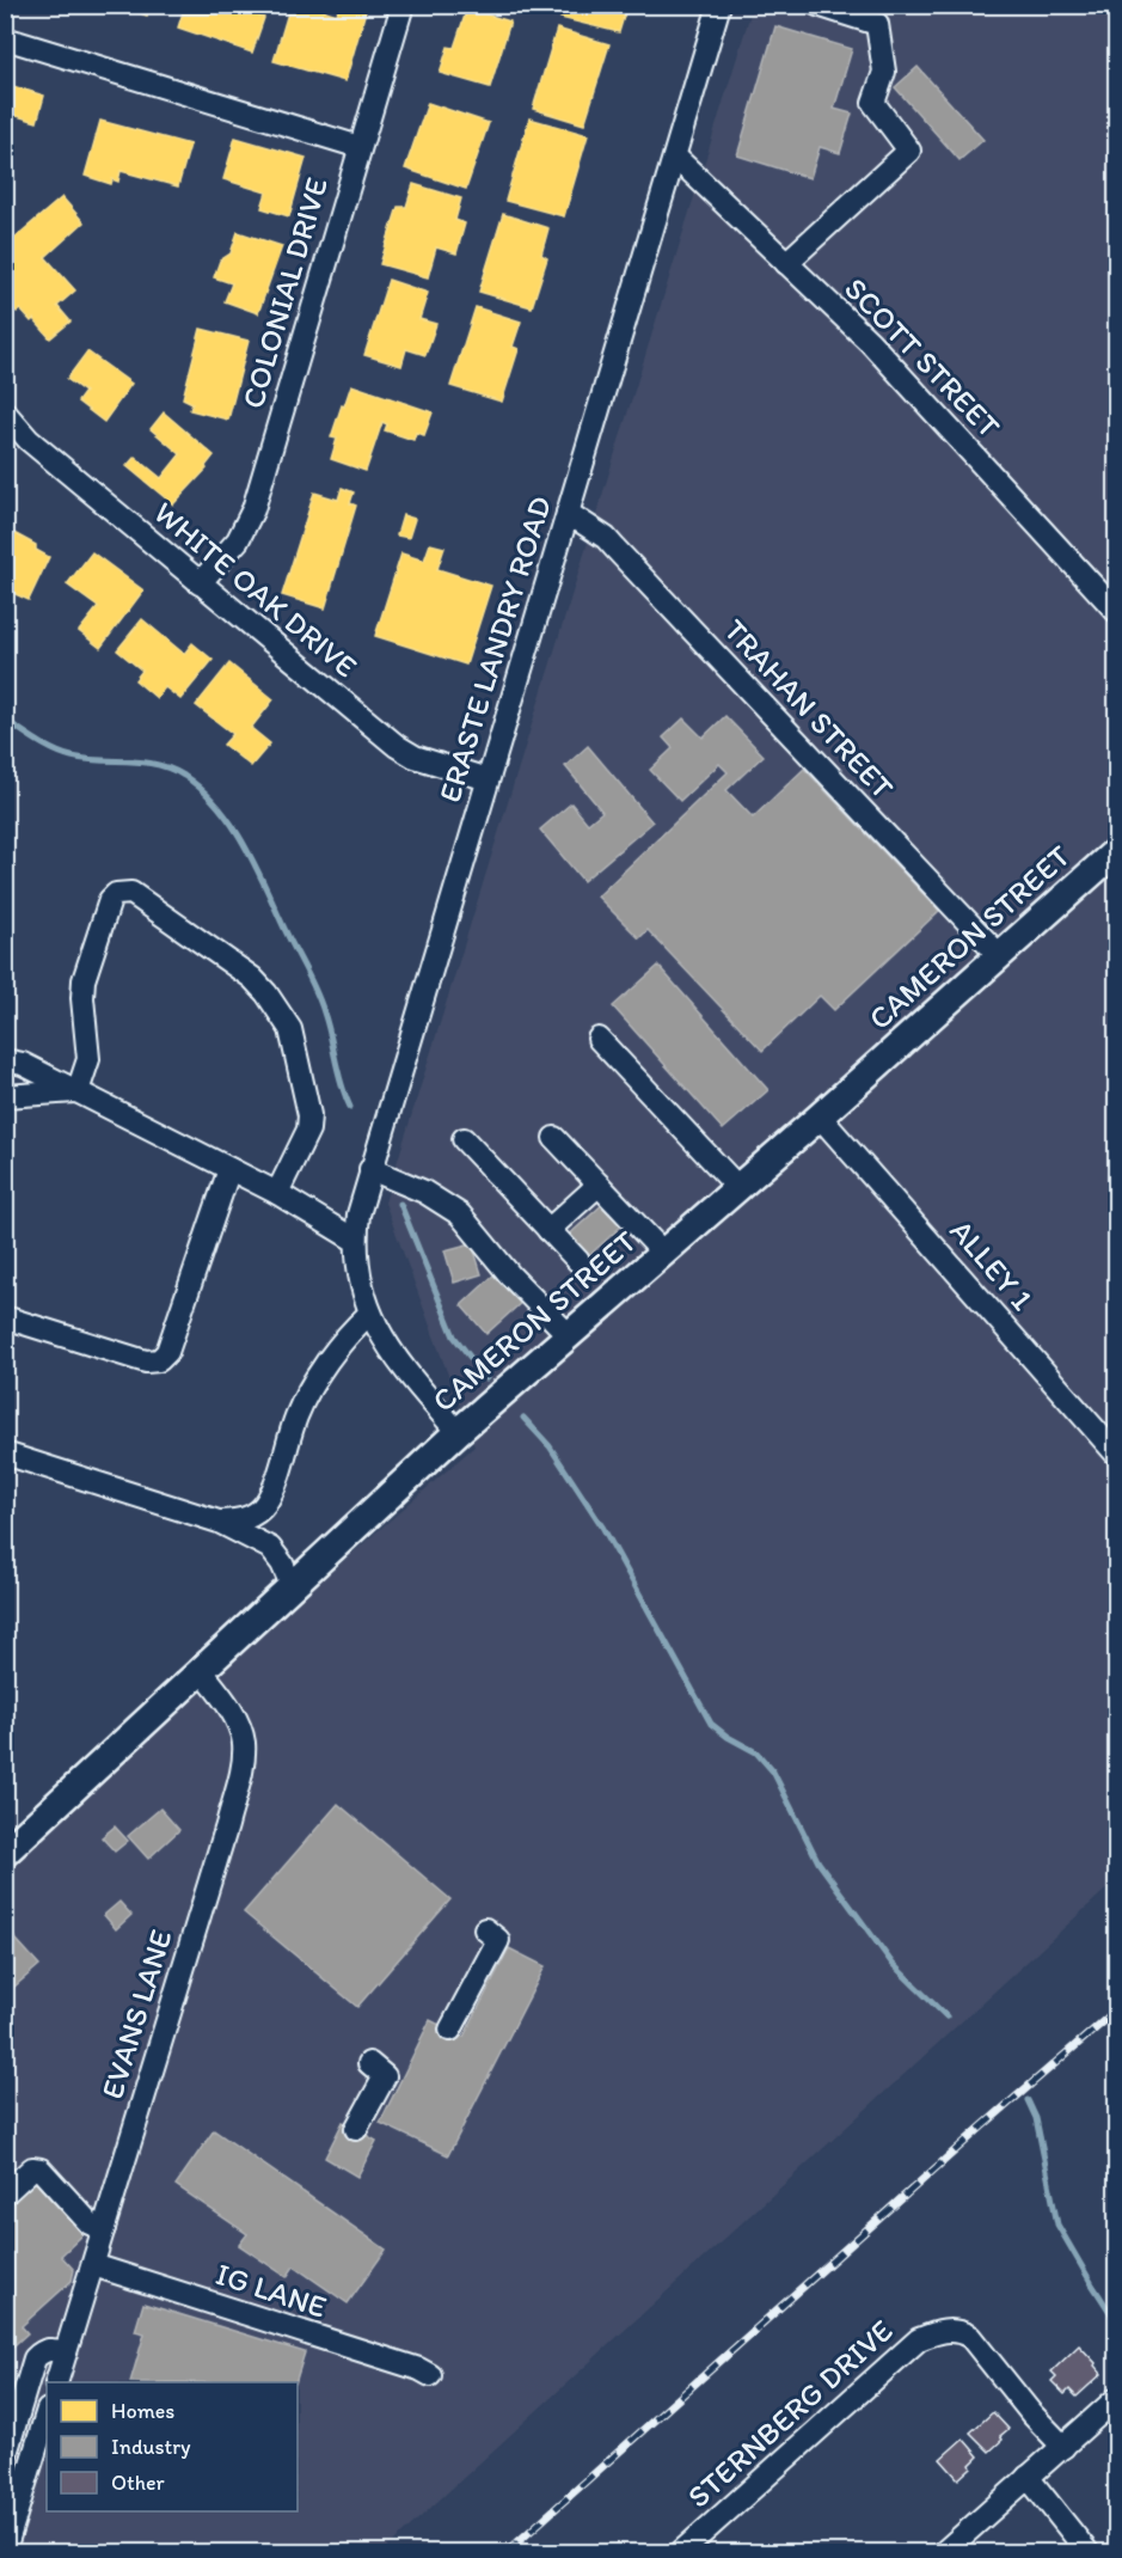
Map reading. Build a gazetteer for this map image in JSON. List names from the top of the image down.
{
  "streets": {
    "main road": ["CAMERON STREET"],
    "street": [
      "COLONIAL DRIVE",
      "SCOTT STREET",
      "WHITE OAK DRIVE",
      "ERASTE LANDRY ROAD",
      "TRAHAN STREET",
      "ALLEY 1",
      "EVANS LANE",
      "IG LANE",
      "STERNBERG DRIVE"
    ]
  },
  "crossings": [
    ["COLONIAL DRIVE", "WHITE OAK DRIVE"],
    ["SCOTT STREET", "ERASTE LANDRY ROAD"],
    ["WHITE OAK DRIVE", "ERASTE LANDRY ROAD"],
    ["ERASTE LANDRY ROAD", "TRAHAN STREET"],
    ["ERASTE LANDRY ROAD", "CAMERON STREET"],
    ["TRAHAN STREET", "CAMERON STREET"],
    ["CAMERON STREET", "ALLEY 1"],
    ["CAMERON STREET", "EVANS LANE"],
    ["EVANS LANE", "IG LANE"]
  ],
  "legend": ["Homes", "Industry", "Other"]
}
